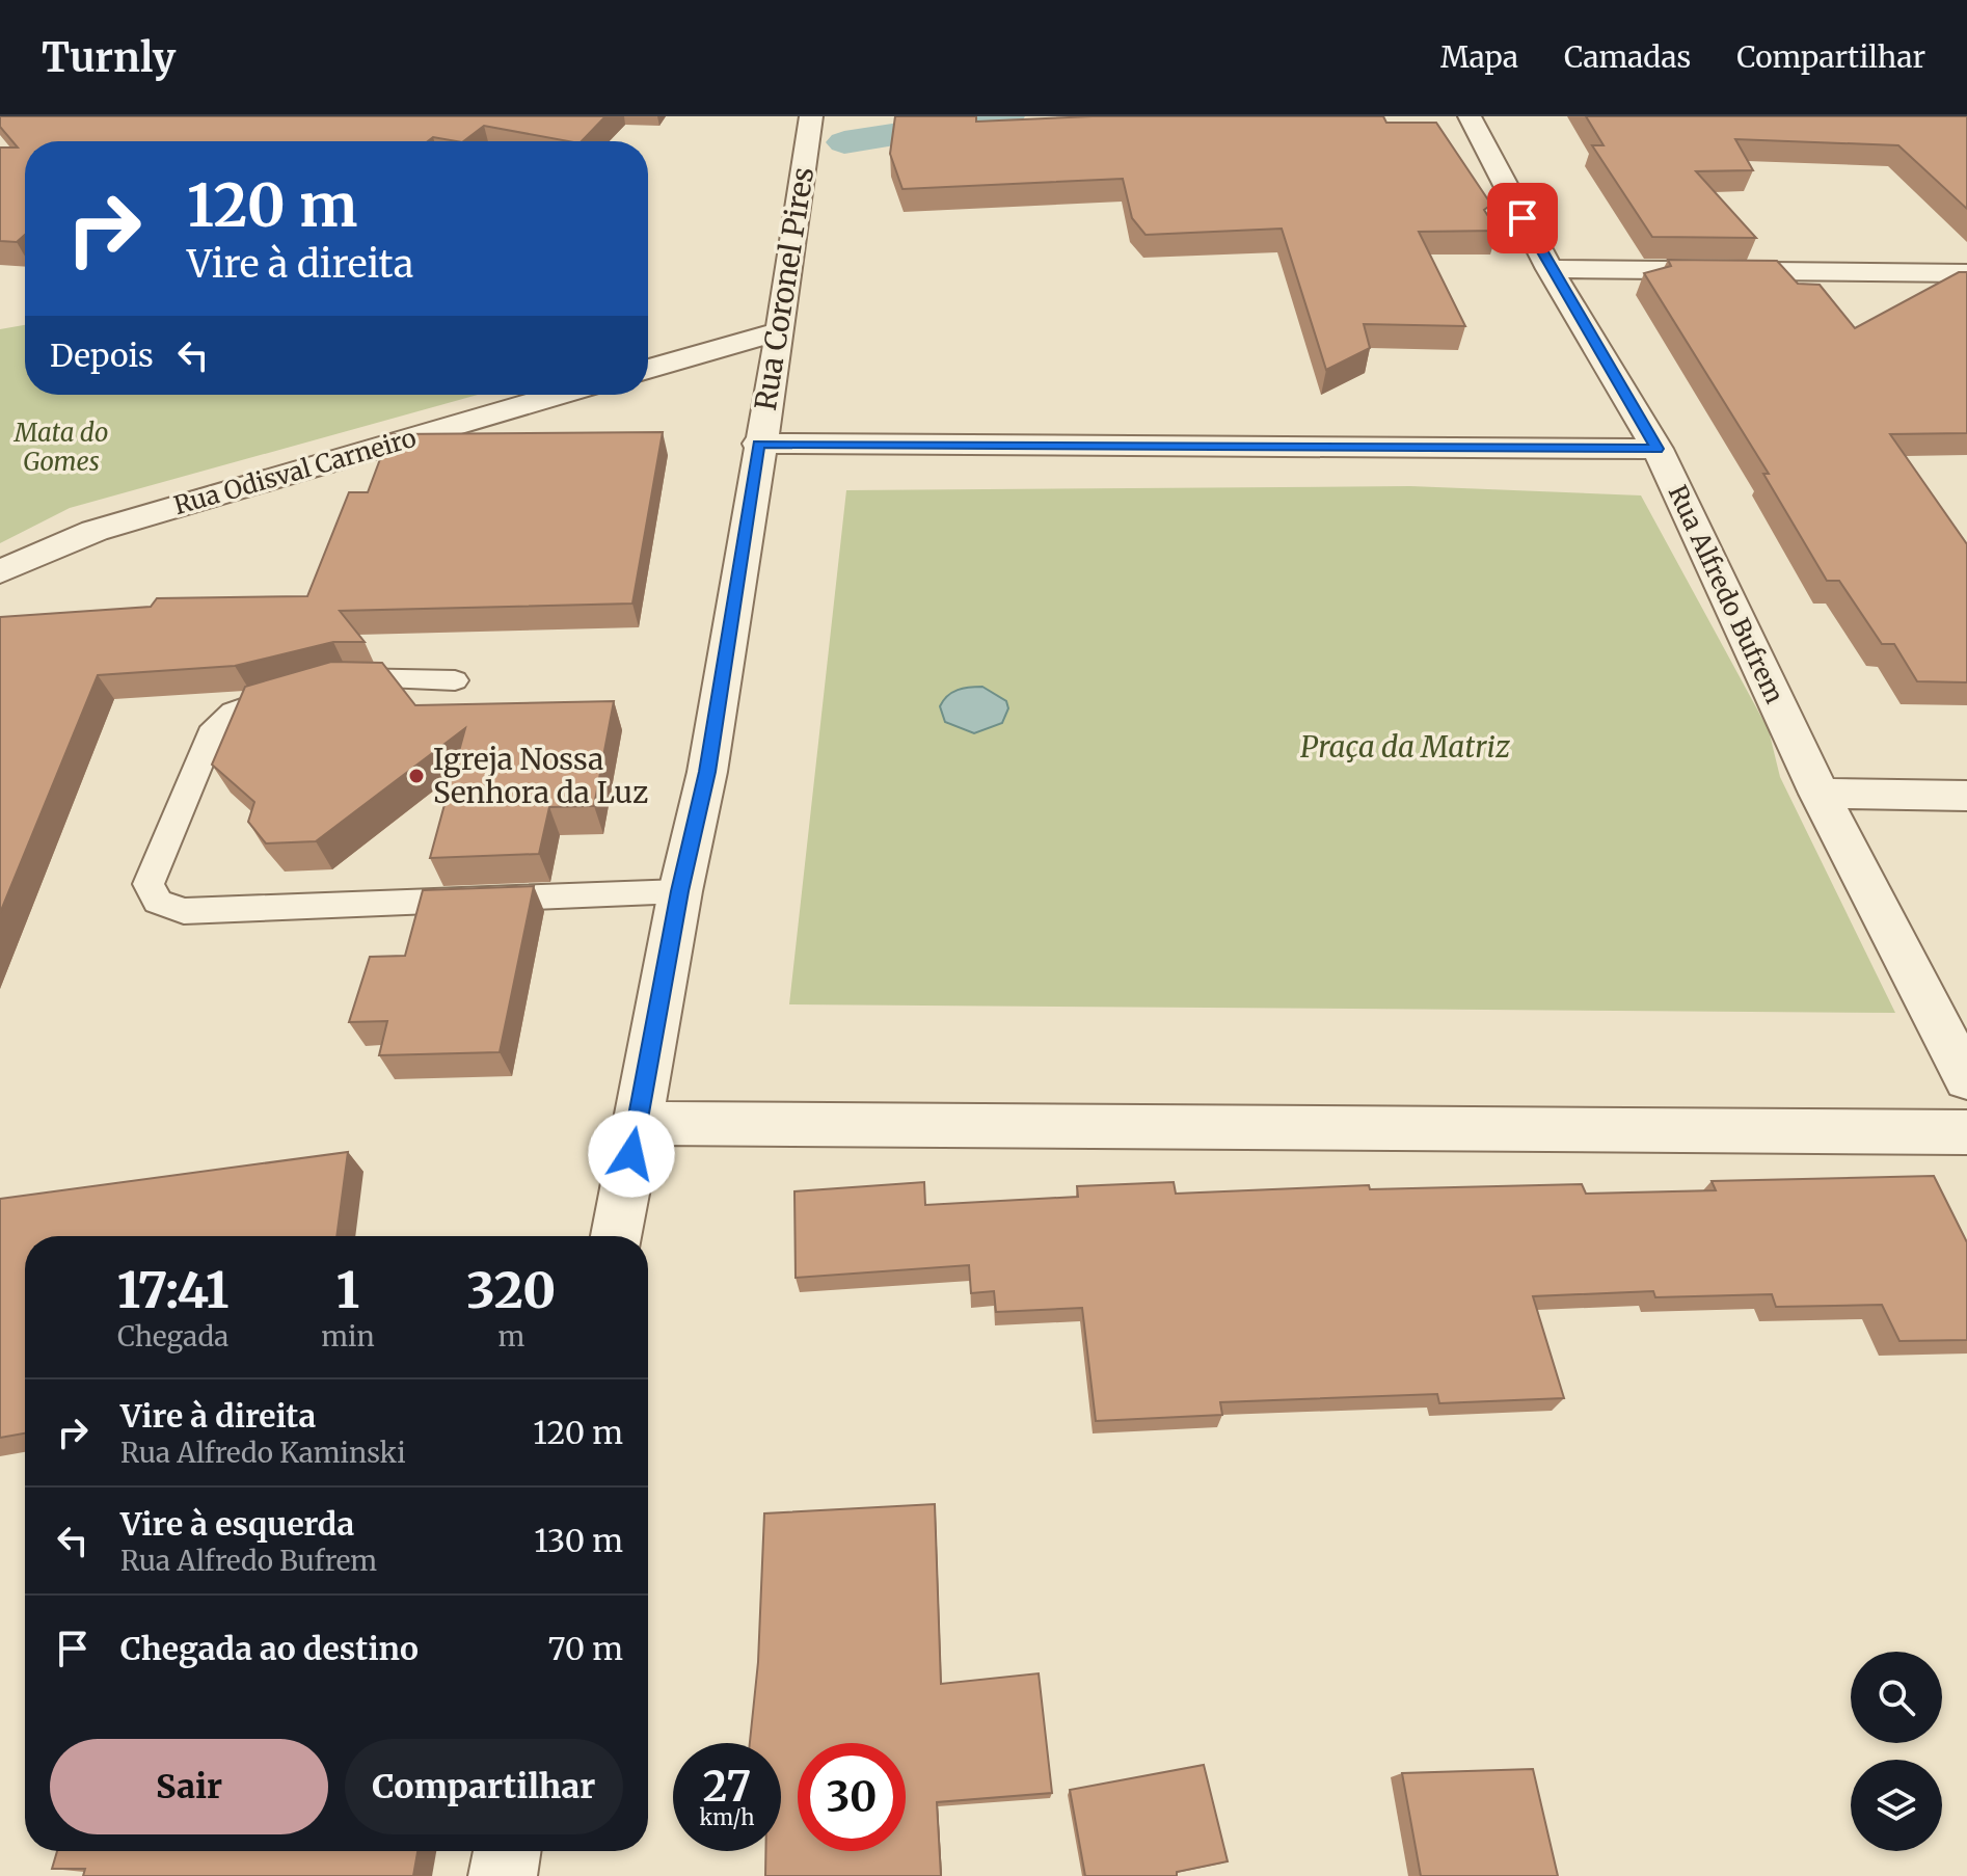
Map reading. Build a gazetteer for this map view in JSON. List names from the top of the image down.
{
  "streets": {
    "street": ["Rua Coronel Pires", "Rua Odisval Carneiro", "Rua Alfredo Bufrem"]
  },
  "parks": ["Mata do Gomes", "Praça da Matriz"],
  "places": ["Igreja Nossa Senhora da Luz"],
  "page": {
    "header": "Turnly",
    "nav": ["Mapa", "Camadas", "Compartilhar"],
    "turn": ["120 m", "Vire à direita"],
    "then": "Depois",
    "eta": [
      "17:41",
      "Chegada",
      "1",
      "min",
      "320",
      "m"
    ],
    "list": [
      {
        "name": "Vire à direita",
        "note": "Rua Alfredo Kaminski",
        "value": "120 m"
      },
      {
        "name": "Vire à esquerda",
        "note": "Rua Alfredo Bufrem",
        "value": "130 m"
      },
      {
        "name": "Chegada ao destino",
        "value": "70 m"
      }
    ],
    "buttons": ["Sair", "Compartilhar"],
    "speed": "27 km/h",
    "limit": "30"
  }
}
